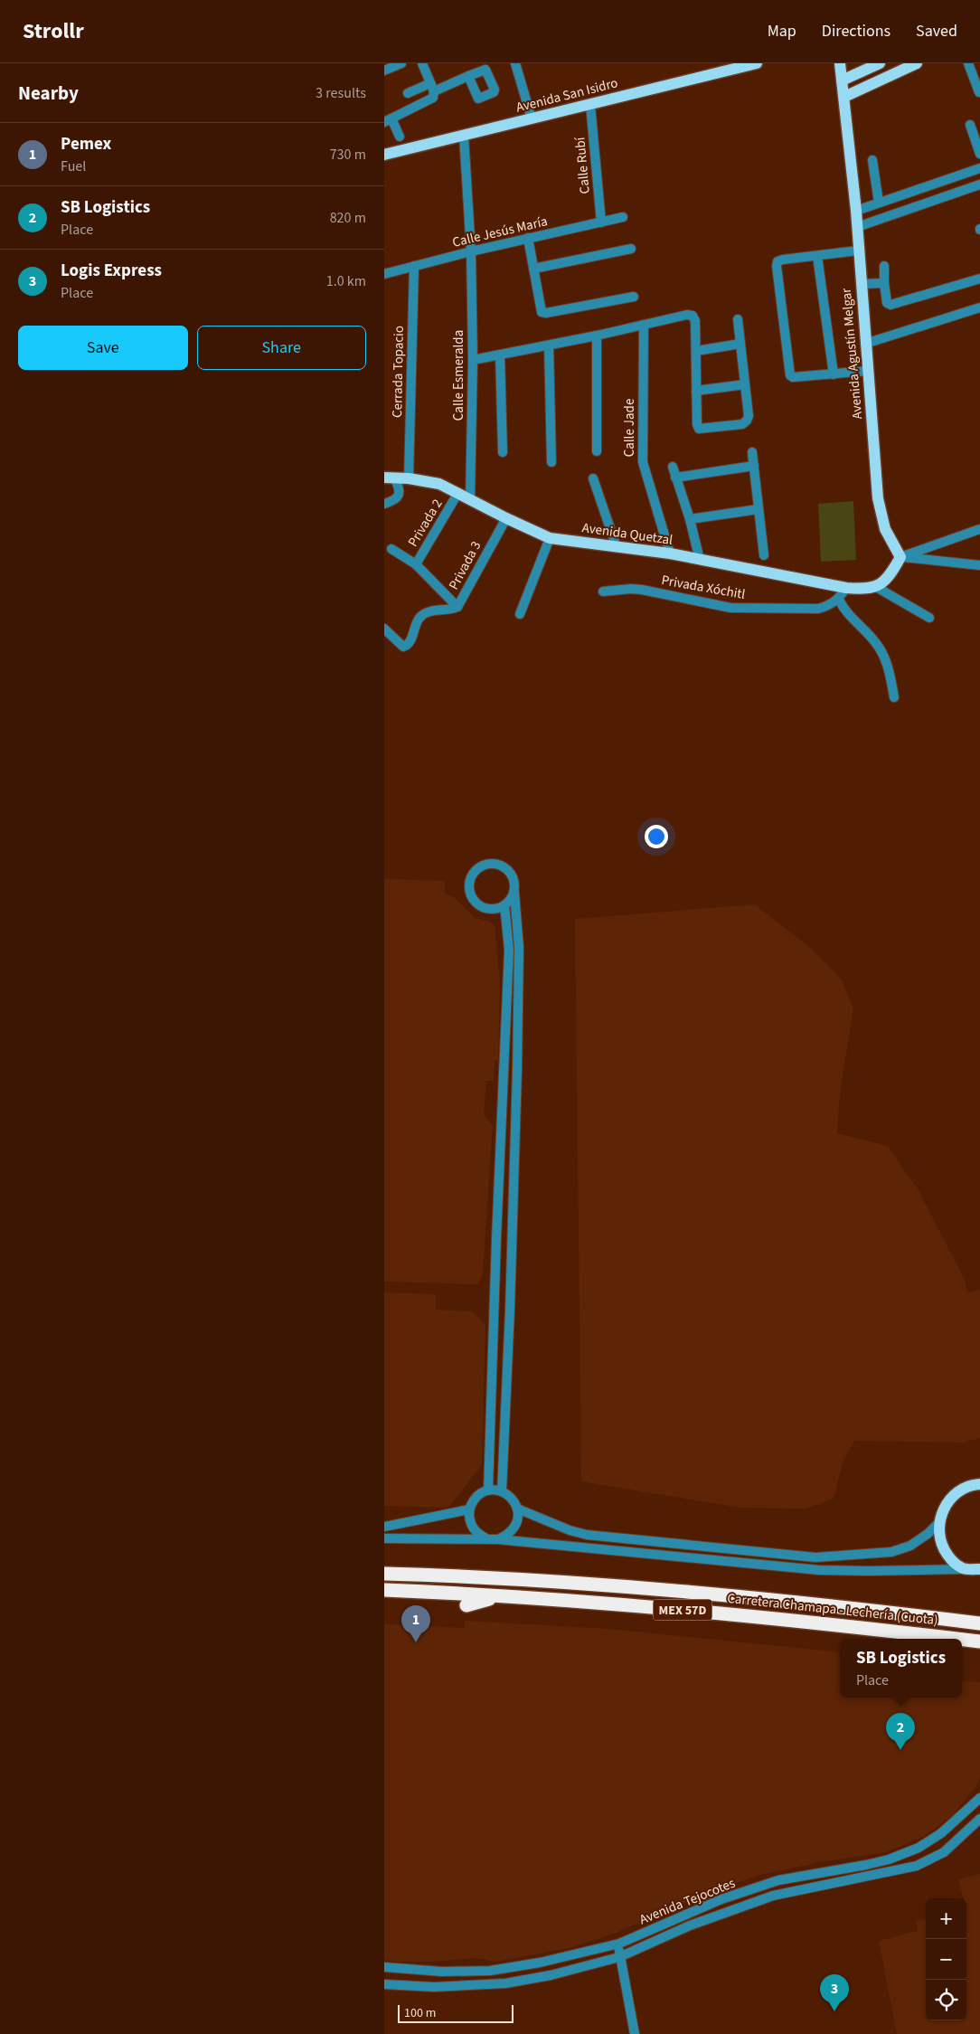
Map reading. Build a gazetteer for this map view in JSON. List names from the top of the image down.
{
  "streets": {
    "highway": ["Carretera Chamapa - Lechería (Cuota)", "MEX 57D"],
    "main road": ["Avenida San Isidro", "Avenida Agustín Melgar", "Avenida Quetzal"],
    "street": [
      "Calle Rubí",
      "Calle Jesús María",
      "Cerrada Topacio",
      "Calle Esmeralda",
      "Calle Jade",
      "Privada 2",
      "Privada 3",
      "Privada Xóchitl",
      "Avenida Tejocotes"
    ]
  },
  "crossings": [
    ["Avenida San Isidro", "Calle Rubí"],
    ["Avenida San Isidro", "Calle Esmeralda"],
    ["Calle Rubí", "Calle Jesús María"],
    ["Calle Jesús María", "Cerrada Topacio"],
    ["Calle Jesús María", "Calle Esmeralda"],
    ["Cerrada Topacio", "Avenida Quetzal"],
    ["Calle Esmeralda", "Avenida Quetzal"],
    ["Calle Jade", "Avenida Quetzal"],
    ["Privada 2", "Avenida Quetzal"],
    ["Privada 2", "Privada 3"],
    ["Avenida Quetzal", "Privada 3"]
  ],
  "scale_bar": "100 m",
  "page": {
    "header": "Strollr",
    "nav": ["Map", "Directions", "Saved"],
    "heading": ["Nearby", "3 results"],
    "list": [
      {
        "mark": "1",
        "name": "Pemex",
        "note": "Fuel",
        "value": "730 m"
      },
      {
        "mark": "2",
        "name": "SB Logistics",
        "note": "Place",
        "value": "820 m"
      },
      {
        "mark": "3",
        "name": "Logis Express",
        "note": "Place",
        "value": "1.0 km"
      }
    ],
    "buttons": ["Save", "Share"],
    "pins": ["1", "2", "3"],
    "popup": ["SB Logistics", "Place"],
    "map_buttons": ["+", "−"],
    "scale": "100 m"
  }
}
